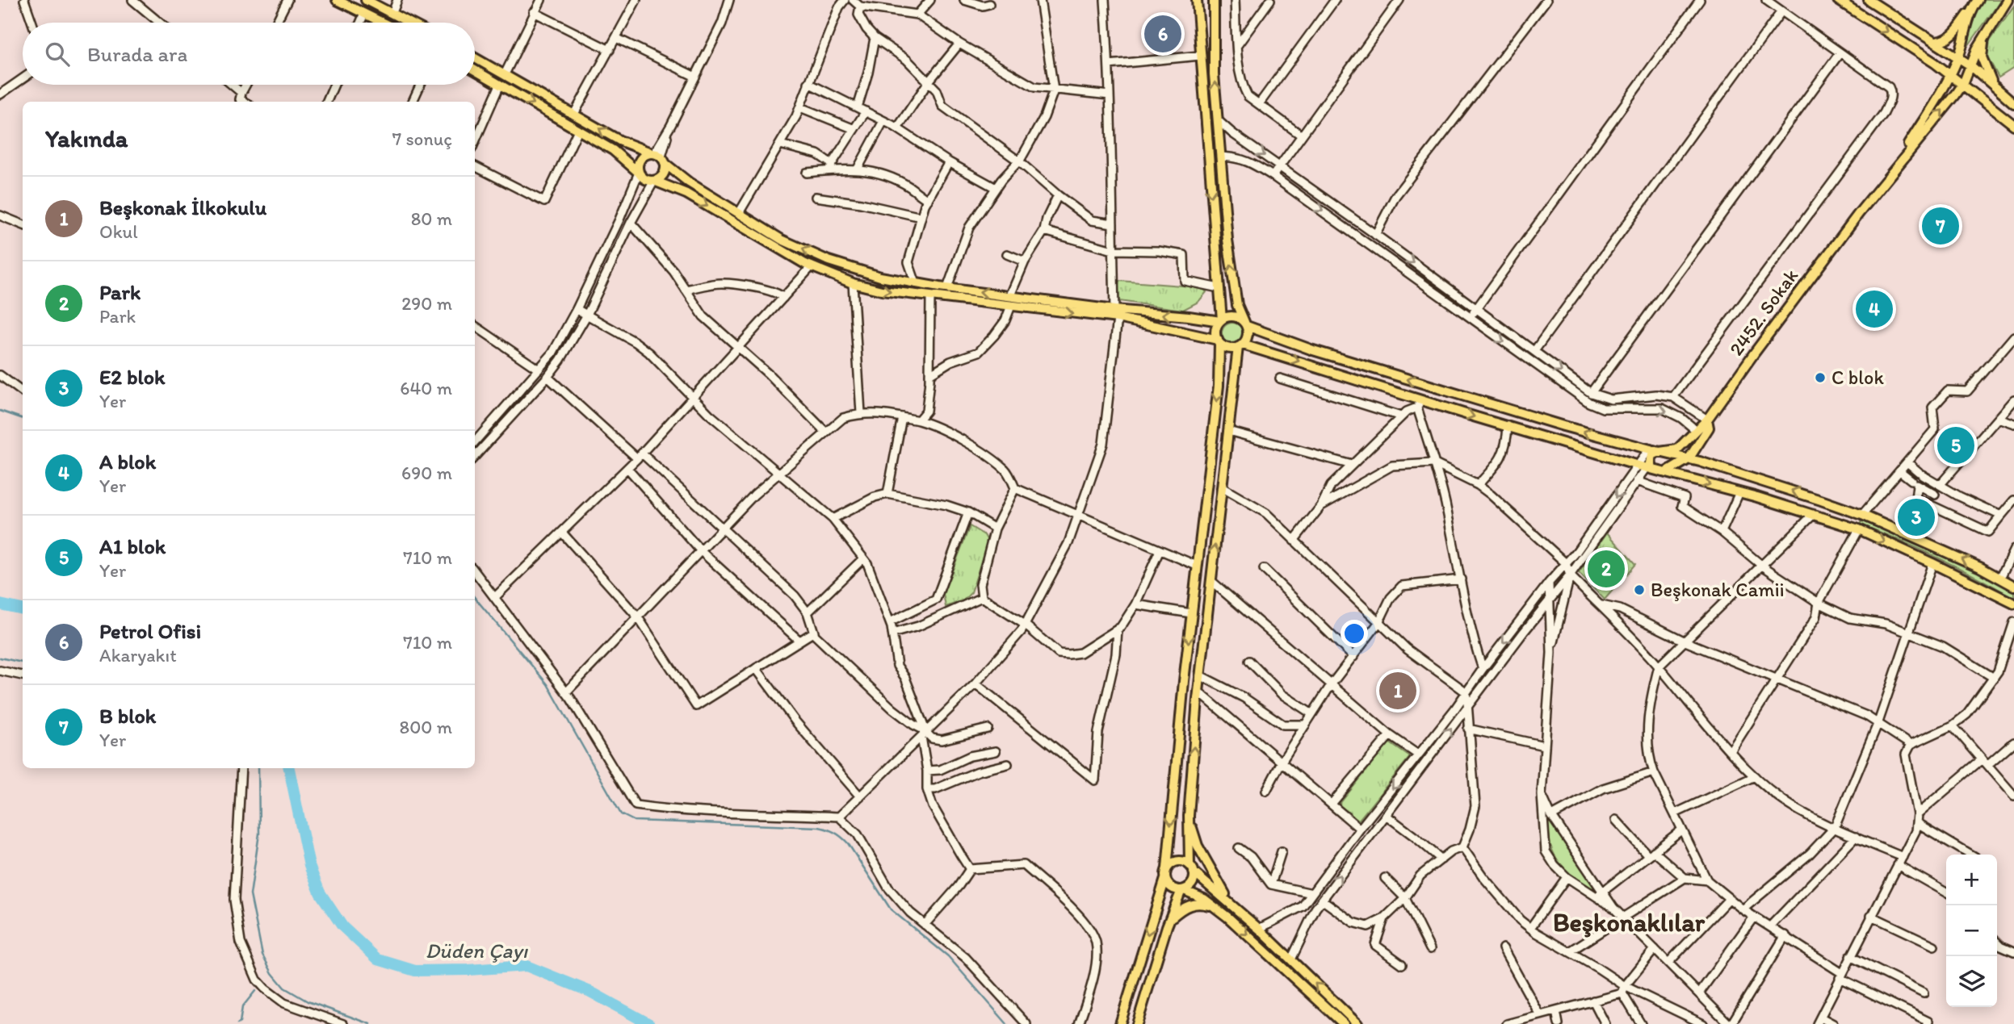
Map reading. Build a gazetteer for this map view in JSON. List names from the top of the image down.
{
  "streets": {
    "main road": ["2452. Sokak"]
  },
  "districts": ["Beşkonaklılar"],
  "water": ["Düden Çayı"],
  "places": ["C blok", "Beşkonak Camii"],
  "page": {
    "pins": [
      "6",
      "7",
      "4",
      "5",
      "3",
      "2",
      "1"
    ],
    "search": "Burada ara",
    "heading": ["Yakında", "7 sonuç"],
    "list": [
      {
        "mark": "1",
        "name": "Beşkonak İlkokulu",
        "note": "Okul",
        "value": "80 m"
      },
      {
        "mark": "2",
        "name": "Park",
        "note": "Park",
        "value": "290 m"
      },
      {
        "mark": "3",
        "name": "E2 blok",
        "note": "Yer",
        "value": "640 m"
      },
      {
        "mark": "4",
        "name": "A blok",
        "note": "Yer",
        "value": "690 m"
      },
      {
        "mark": "5",
        "name": "A1 blok",
        "note": "Yer",
        "value": "710 m"
      },
      {
        "mark": "6",
        "name": "Petrol Ofisi",
        "note": "Akaryakıt",
        "value": "710 m"
      },
      {
        "mark": "7",
        "name": "B blok",
        "note": "Yer",
        "value": "800 m"
      }
    ],
    "map_buttons": ["+", "−"]
  }
}
